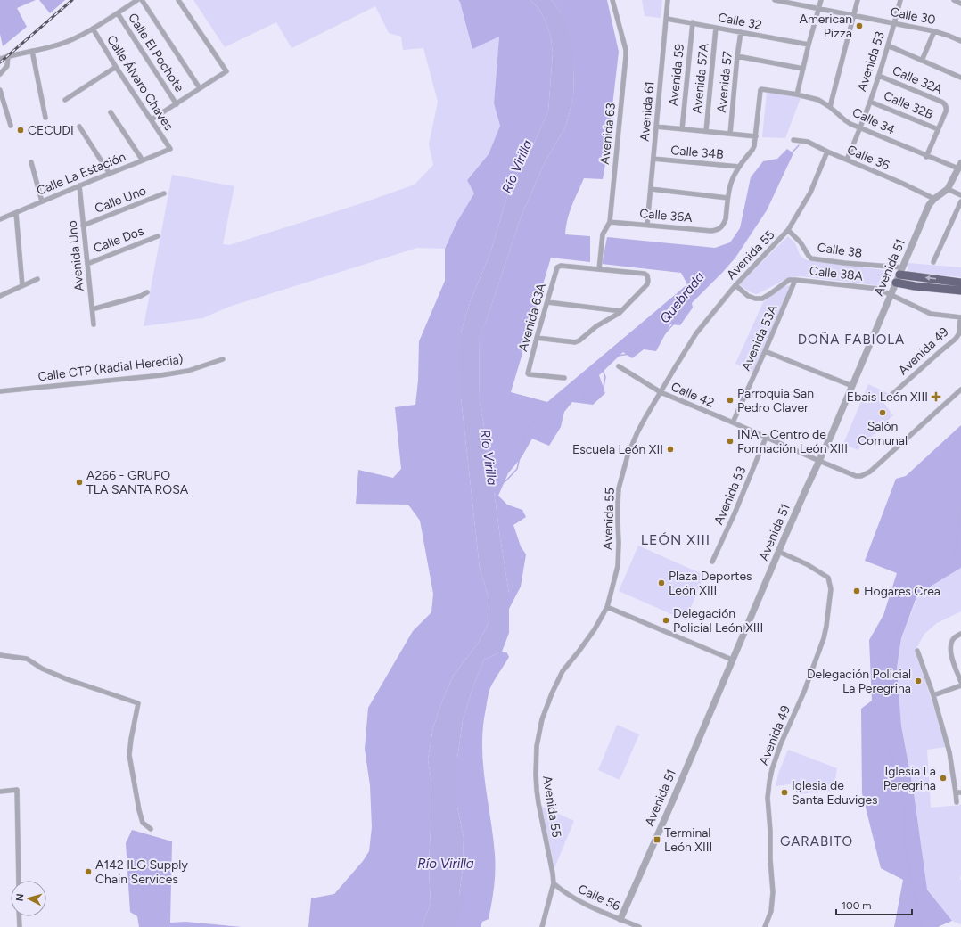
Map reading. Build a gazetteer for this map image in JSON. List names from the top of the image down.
{
  "streets": {
    "street": [
      "Calle 30",
      "Calle 32",
      "Calle El Pochote",
      "Avenida 53",
      "Avenida 59",
      "Avenida 57A",
      "Calle 32A",
      "Avenida 57",
      "Calle Álvaro Chaves",
      "Calle 32B",
      "Avenida 61",
      "Calle 34",
      "Avenida 63",
      "Calle 34B",
      "Calle 36",
      "Calle La Estación",
      "Calle Uno",
      "Calle 36A",
      "Calle Dos",
      "Calle 38",
      "Avenida 55",
      "Avenida Uno",
      "Avenida 51",
      "Calle 38A",
      "Avenida 63A",
      "Avenida 53A",
      "Avenida 49",
      "Calle CTP (Radial Heredia)",
      "Calle 42",
      "Calle 56"
    ]
  },
  "crossings": [
    ["Calle 30", "Avenida 53"],
    ["Calle 32", "Avenida 59"],
    ["Calle 32", "Avenida 57A"],
    ["Calle 32", "Avenida 57"],
    ["Calle 32", "Avenida 61"],
    ["Avenida 53", "Calle 32A"],
    ["Avenida 53", "Calle 32B"],
    ["Avenida 53", "Calle 34"],
    ["Avenida 53", "Calle 36"],
    ["Avenida 53", "Calle 42"],
    ["Calle 32A", "Calle 32B"],
    ["Calle Álvaro Chaves", "Calle La Estación"],
    ["Avenida 61", "Calle 34B"],
    ["Avenida 61", "Calle 36A"],
    ["Calle 34", "Avenida 51"],
    ["Avenida 63", "Calle 36A"],
    ["Avenida 63", "Avenida 63A"],
    ["Calle 36", "Avenida 55"],
    ["Calle 36", "Avenida 51"],
    ["Calle La Estación", "Avenida Uno"],
    ["Calle Uno", "Avenida Uno"],
    ["Calle Dos", "Avenida Uno"],
    ["Calle 38", "Avenida 55"],
    ["Calle 38", "Avenida 51"],
    ["Avenida 55", "Calle 38A"],
    ["Avenida 55", "Calle 42"],
    ["Avenida 55", "Calle 56"],
    ["Avenida 51", "Calle 38A"],
    ["Avenida 51", "Avenida 49"],
    ["Avenida 51", "Calle 42"],
    ["Avenida 51", "Calle 56"],
    ["Calle 38A", "Avenida 53A"],
    ["Calle 38A", "Avenida 49"],
    ["Avenida 53A", "Calle 42"]
  ],
  "districts": ["DOÑA FABIOLA", "LEÓN XIII", "GARABITO"],
  "water": ["Río Virilla", "Quebrada"],
  "places": {
    "other": [
      "American Pizza",
      "CECUDI",
      "Parroquia San Pedro Claver",
      "Salón Comunal",
      "INA - Centro de Formación León XIII",
      "Escuela León XII",
      "A266 - GRUPO TLA SANTA ROSA",
      "Plaza Deportes León XIII",
      "Hogares Crea",
      "Delegación Policial León XIII",
      "Delegación Policial La Peregrina",
      "Iglesia La Peregrina",
      "Iglesia de Santa Eduviges",
      "A142 ILG Supply Chain Services"
    ],
    "health": ["Ebais León XIII"],
    "transit": ["Terminal León XIII"]
  },
  "scale_bar": "100 m",
  "north": "left"
}
